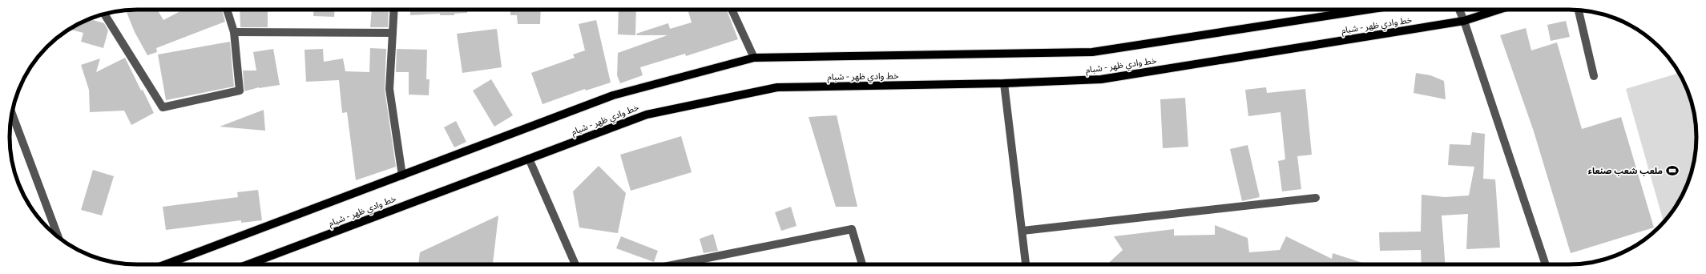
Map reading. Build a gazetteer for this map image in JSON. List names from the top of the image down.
{
  "streets": {
    "main road": ["خط وادي ظهر - شبام"]
  },
  "places": {
    "sports": ["ملعب شعب صنعاء"]
  }
}
